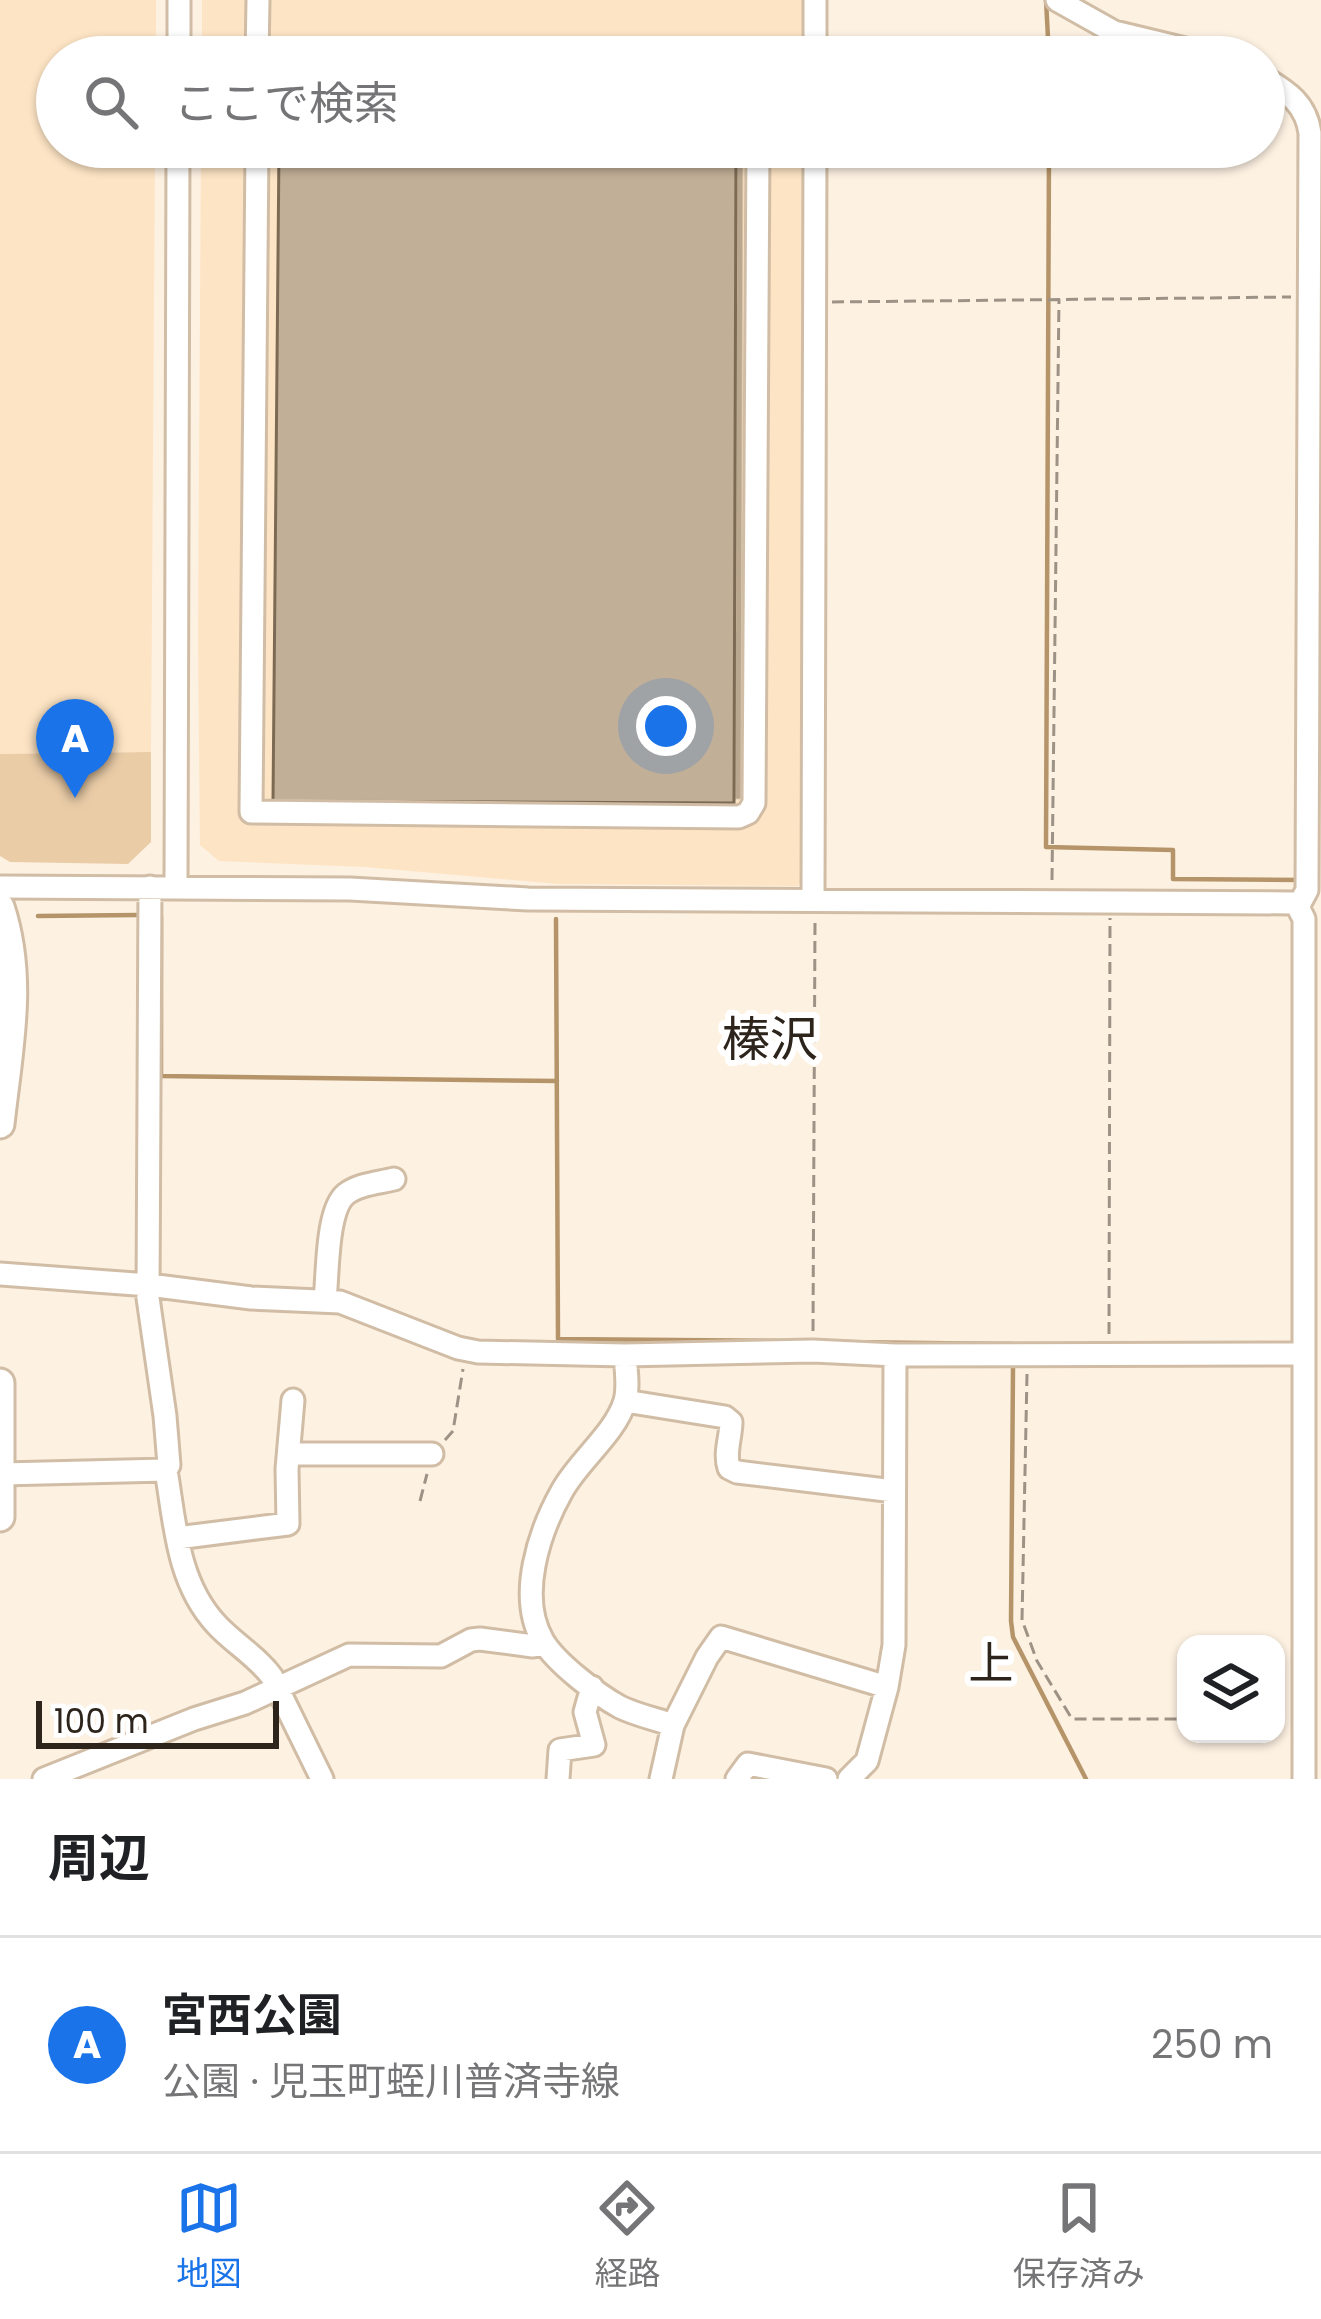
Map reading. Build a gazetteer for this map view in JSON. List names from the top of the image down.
{
  "districts": ["榛沢", "上"],
  "scale_bar": "100 m",
  "page": {
    "search": "ここで検索",
    "pins": "A",
    "scale": "100 m",
    "heading": "周辺",
    "list": [
      {
        "mark": "A",
        "name": "宮西公園",
        "note": "公園 · 児玉町蛭川普済寺線",
        "value": "250 m"
      }
    ],
    "nav": ["地図", "経路", "保存済み"]
  }
}
